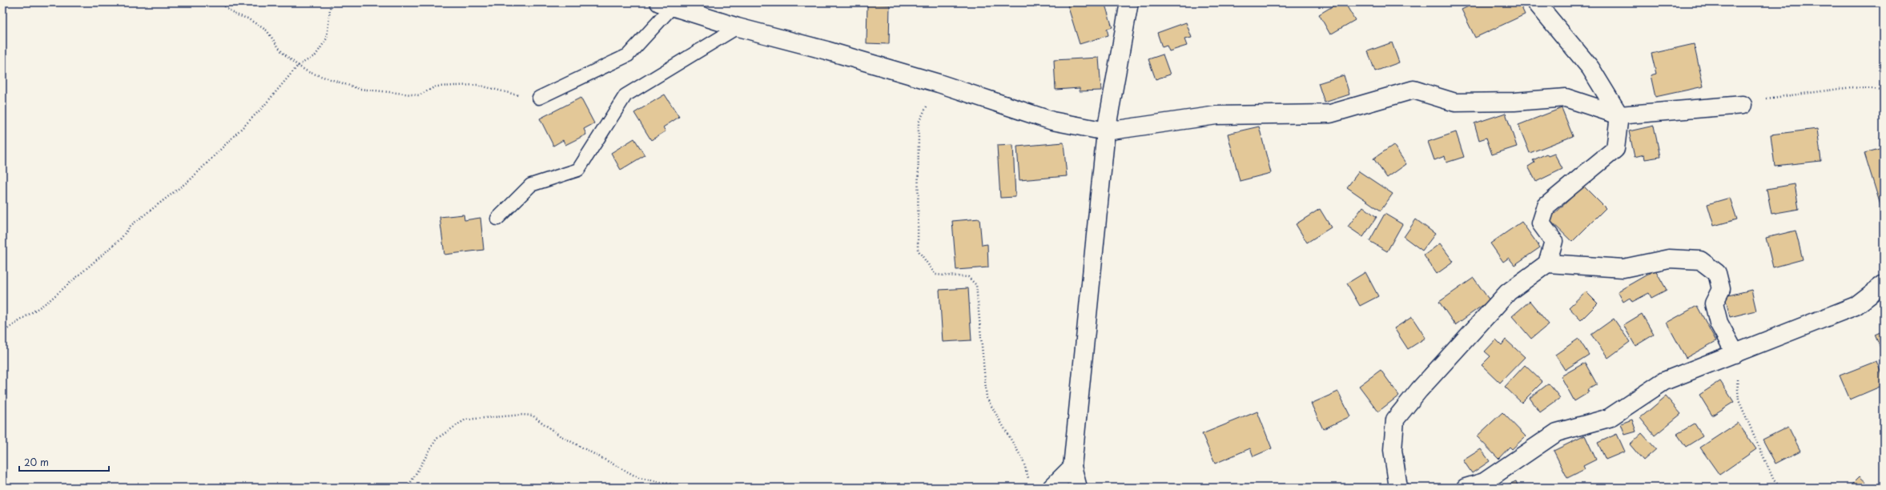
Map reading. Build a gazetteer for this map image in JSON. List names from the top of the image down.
{
  "scale_bar": "20 m"
}
